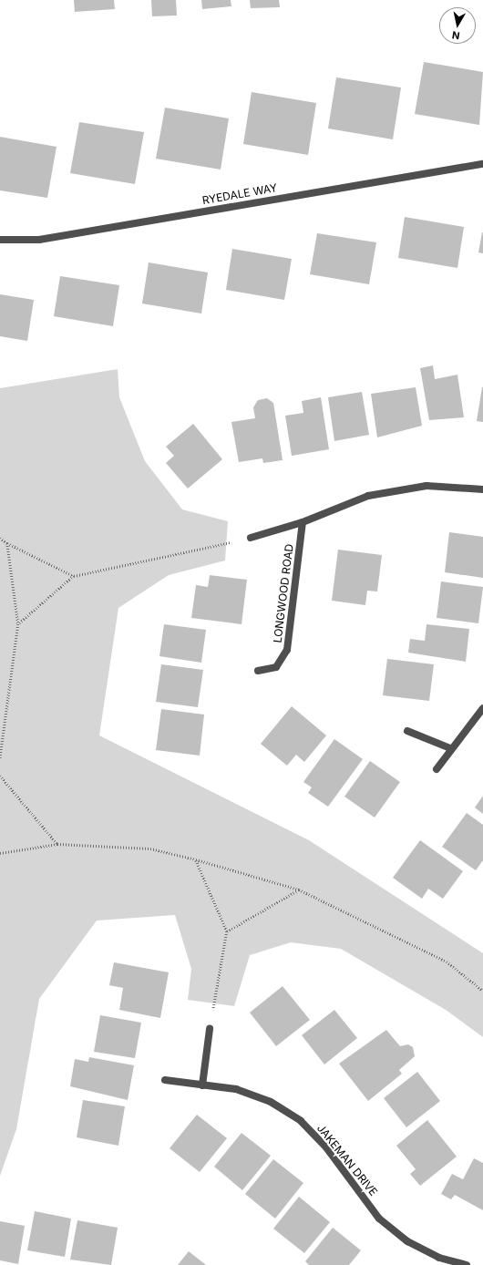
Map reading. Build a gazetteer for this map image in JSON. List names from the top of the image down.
{
  "streets": {
    "street": ["RYEDALE WAY", "LONGWOOD ROAD", "JAKEMAN DRIVE"]
  },
  "north": "bottom"
}
